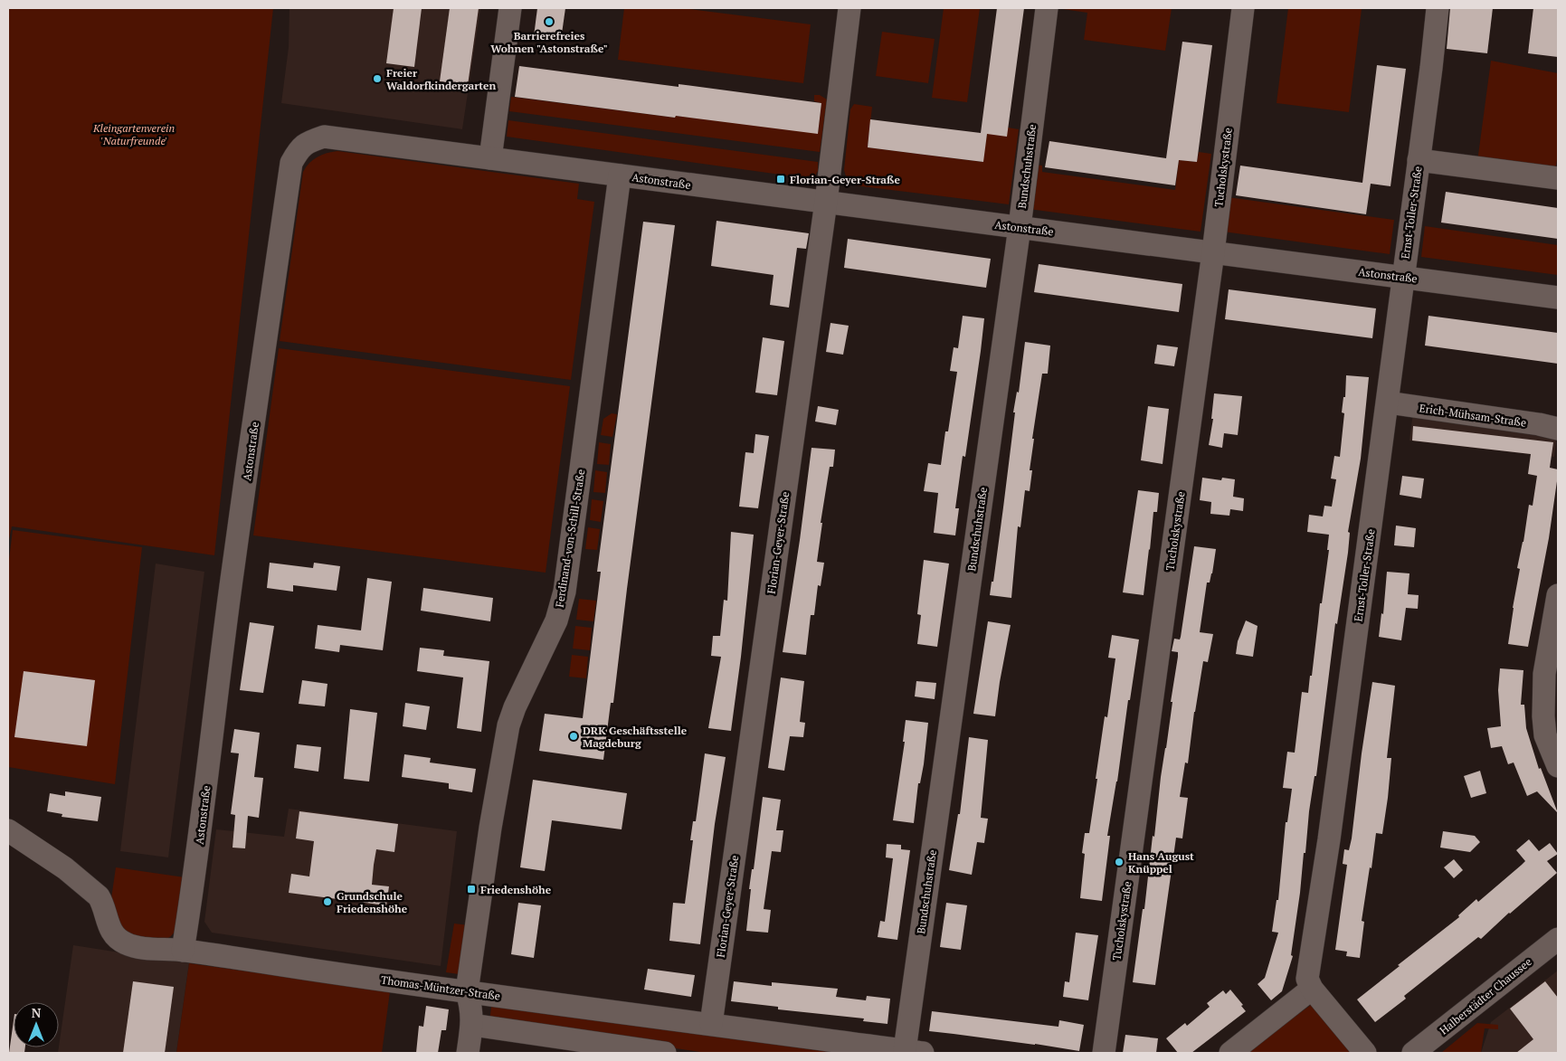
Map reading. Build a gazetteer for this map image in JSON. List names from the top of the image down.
{
  "streets": {
    "street": [
      "Bundschuhstraße",
      "Tucholskystraße",
      "Astonstraße",
      "Ernst-Toller-Straße",
      "Erich-Mühsam-Straße",
      "Ferdinand-von-Schill-Straße",
      "Florian-Geyer-Straße",
      "Thomas-Müntzer-Straße",
      "Halberstädter Chaussee"
    ]
  },
  "crossings": [
    ["Bundschuhstraße", "Astonstraße"],
    ["Bundschuhstraße", "Thomas-Müntzer-Straße"],
    ["Tucholskystraße", "Astonstraße"],
    ["Astonstraße", "Ernst-Toller-Straße"],
    ["Astonstraße", "Ferdinand-von-Schill-Straße"],
    ["Astonstraße", "Florian-Geyer-Straße"],
    ["Astonstraße", "Thomas-Müntzer-Straße"],
    ["Ernst-Toller-Straße", "Erich-Mühsam-Straße"],
    ["Ferdinand-von-Schill-Straße", "Thomas-Müntzer-Straße"],
    ["Florian-Geyer-Straße", "Thomas-Müntzer-Straße"]
  ],
  "parks": ["Kleingartenverein 'Naturfreunde'"],
  "places": {
    "other": [
      "Barrierefreies Wohnen \"Astonstraße\"",
      "Freier Waldorfkindergarten",
      "DRK Geschäftsstelle Magdeburg",
      "Hans August Knüppel",
      "Grundschule Friedenshöhe"
    ],
    "transit": ["Florian-Geyer-Straße", "Friedenshöhe"]
  },
  "north": "top"
}
